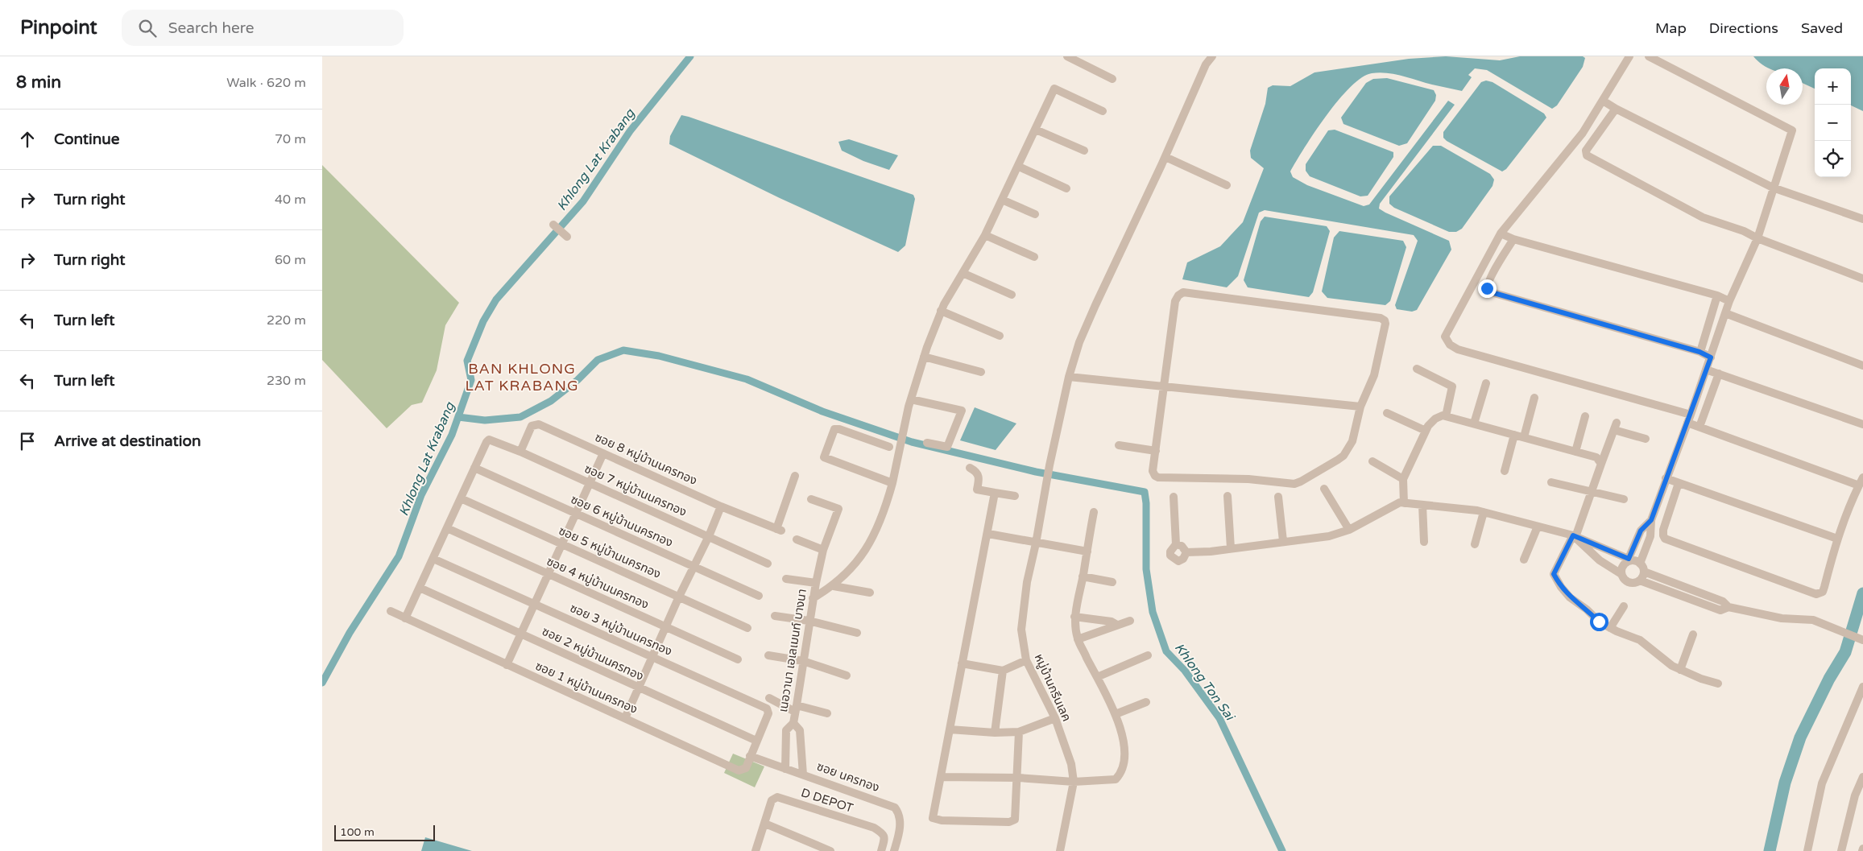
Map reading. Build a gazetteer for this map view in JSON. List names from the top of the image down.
{
  "streets": {
    "street": [
      "ซอย 8 หมู่บ้านนครทอง",
      "ซอย 7 หมู่บ้านนครทอง",
      "ซอย 6 หมู่บ้านนครทอง",
      "ซอย 5 หมู่บ้านนครทอง",
      "ซอย 4 หมู่บ้านนครทอง",
      "ซอย 3 หมู่บ้านนครทอง",
      "เนอวานา เอเลเมนท์ บางนา",
      "ซอย 2 หมู่บ้านนครทอง",
      "ซอย 1 หมู่บ้านนครทอง",
      "หมู่บ้านกรีนเลค",
      "ซอย นครทอง",
      "D DEPOT"
    ]
  },
  "crossings": [
    ["ซอย 8 หมู่บ้านนครทอง", "ซอย 7 หมู่บ้านนครทอง"],
    ["ซอย 7 หมู่บ้านนครทอง", "ซอย 6 หมู่บ้านนครทอง"],
    ["ซอย 3 หมู่บ้านนครทอง", "ซอย 2 หมู่บ้านนครทอง"],
    ["ซอย 3 หมู่บ้านนครทอง", "ซอย 1 หมู่บ้านนครทอง"],
    ["เนอวานา เอเลเมนท์ บางนา", "ซอย นครทอง"],
    ["ซอย 2 หมู่บ้านนครทอง", "ซอย 1 หมู่บ้านนครทอง"],
    ["ซอย 1 หมู่บ้านนครทอง", "ซอย นครทอง"],
    ["ซอย นครทอง", "D DEPOT"]
  ],
  "districts": ["BAN KHLONG LAT KRABANG"],
  "water": ["Khlong Lat Krabang", "Khlong Ton Sai"],
  "scale_bar": "100 m",
  "north": "top",
  "page": {
    "header": "Pinpoint",
    "search": "Search here",
    "nav": ["Map", "Directions", "Saved"],
    "heading": ["8 min", "Walk · 620 m"],
    "map_buttons": ["+", "−"],
    "list": [
      ["Continue", "70 m"],
      ["Turn right", "40 m"],
      ["Turn right", "60 m"],
      ["Turn left", "220 m"],
      ["Turn left", "230 m"],
      "Arrive at destination"
    ],
    "scale": "100 m"
  }
}
